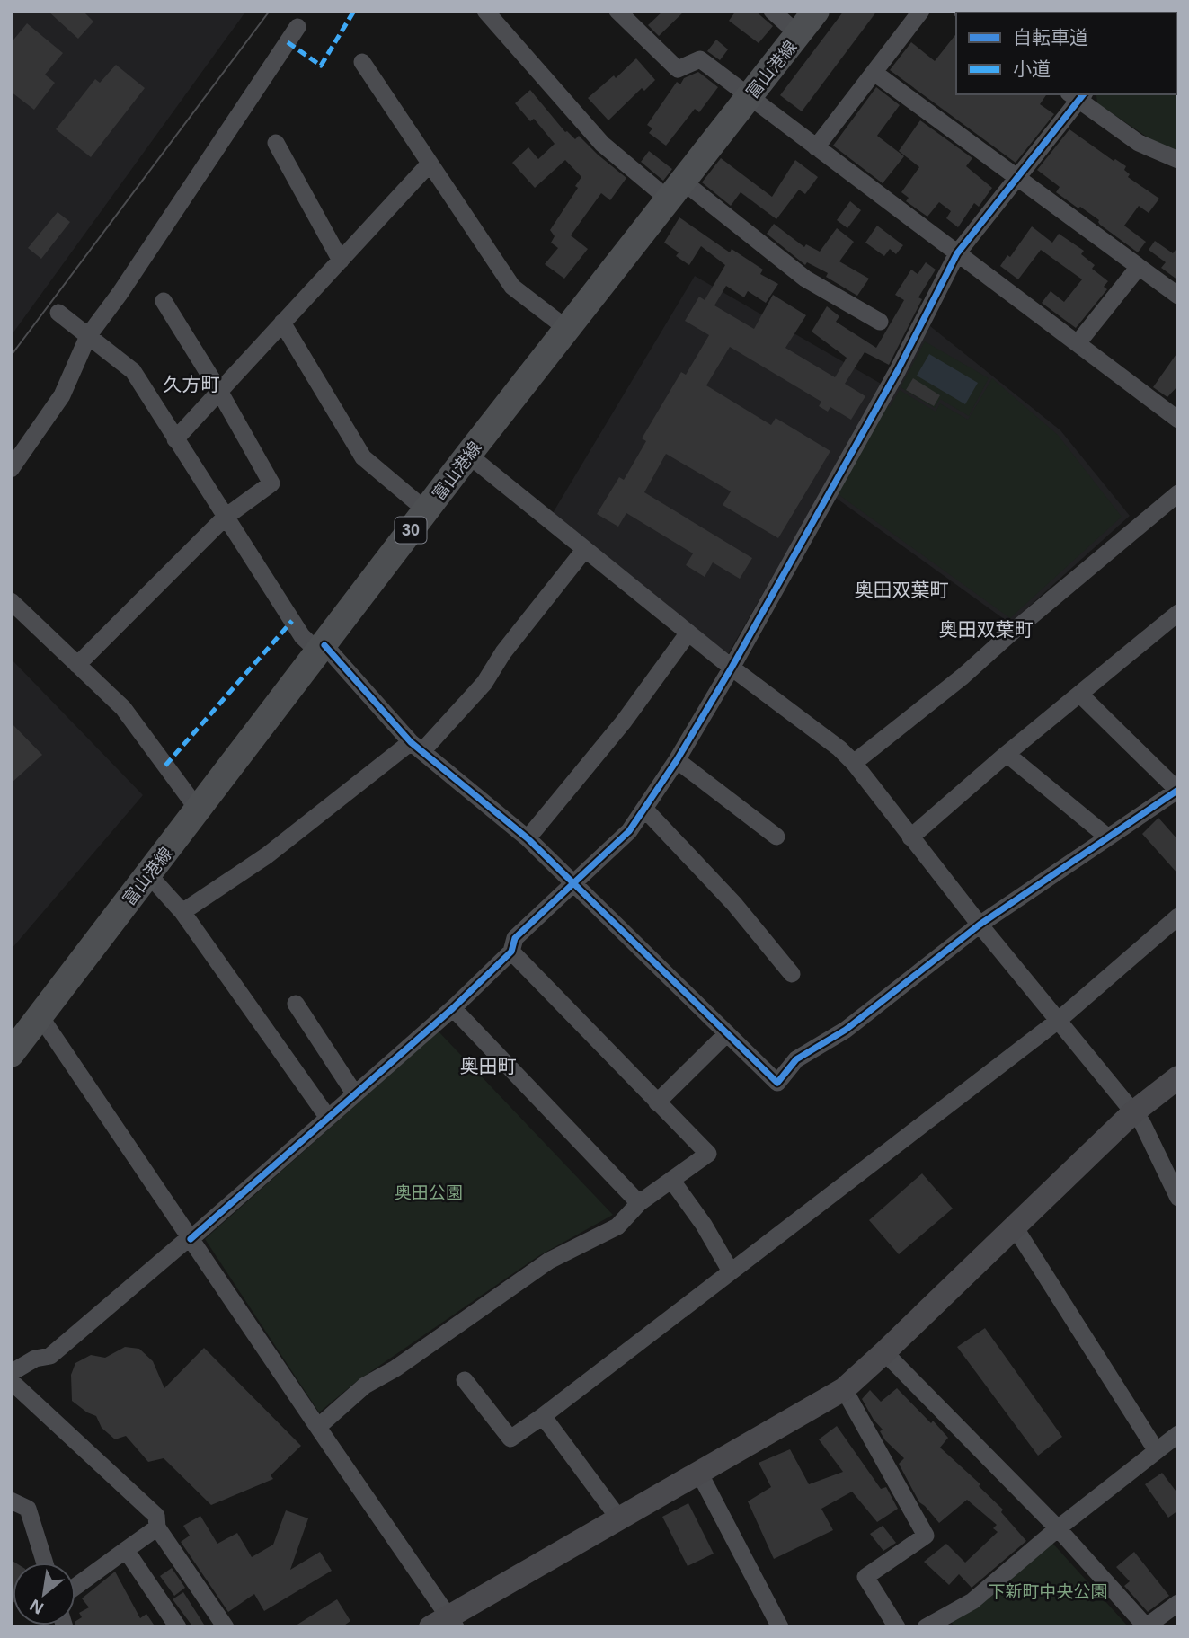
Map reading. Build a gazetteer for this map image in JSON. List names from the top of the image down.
{
  "streets": {
    "main road": ["富山港線", "30"]
  },
  "districts": [
    "久方町",
    "奥田双葉町",
    "奥田双葉町",
    "奥田町"
  ],
  "parks": ["奥田公園", "下新町中央公園"],
  "legend": ["自転車道", "小道"],
  "north": "bottom left"
}
